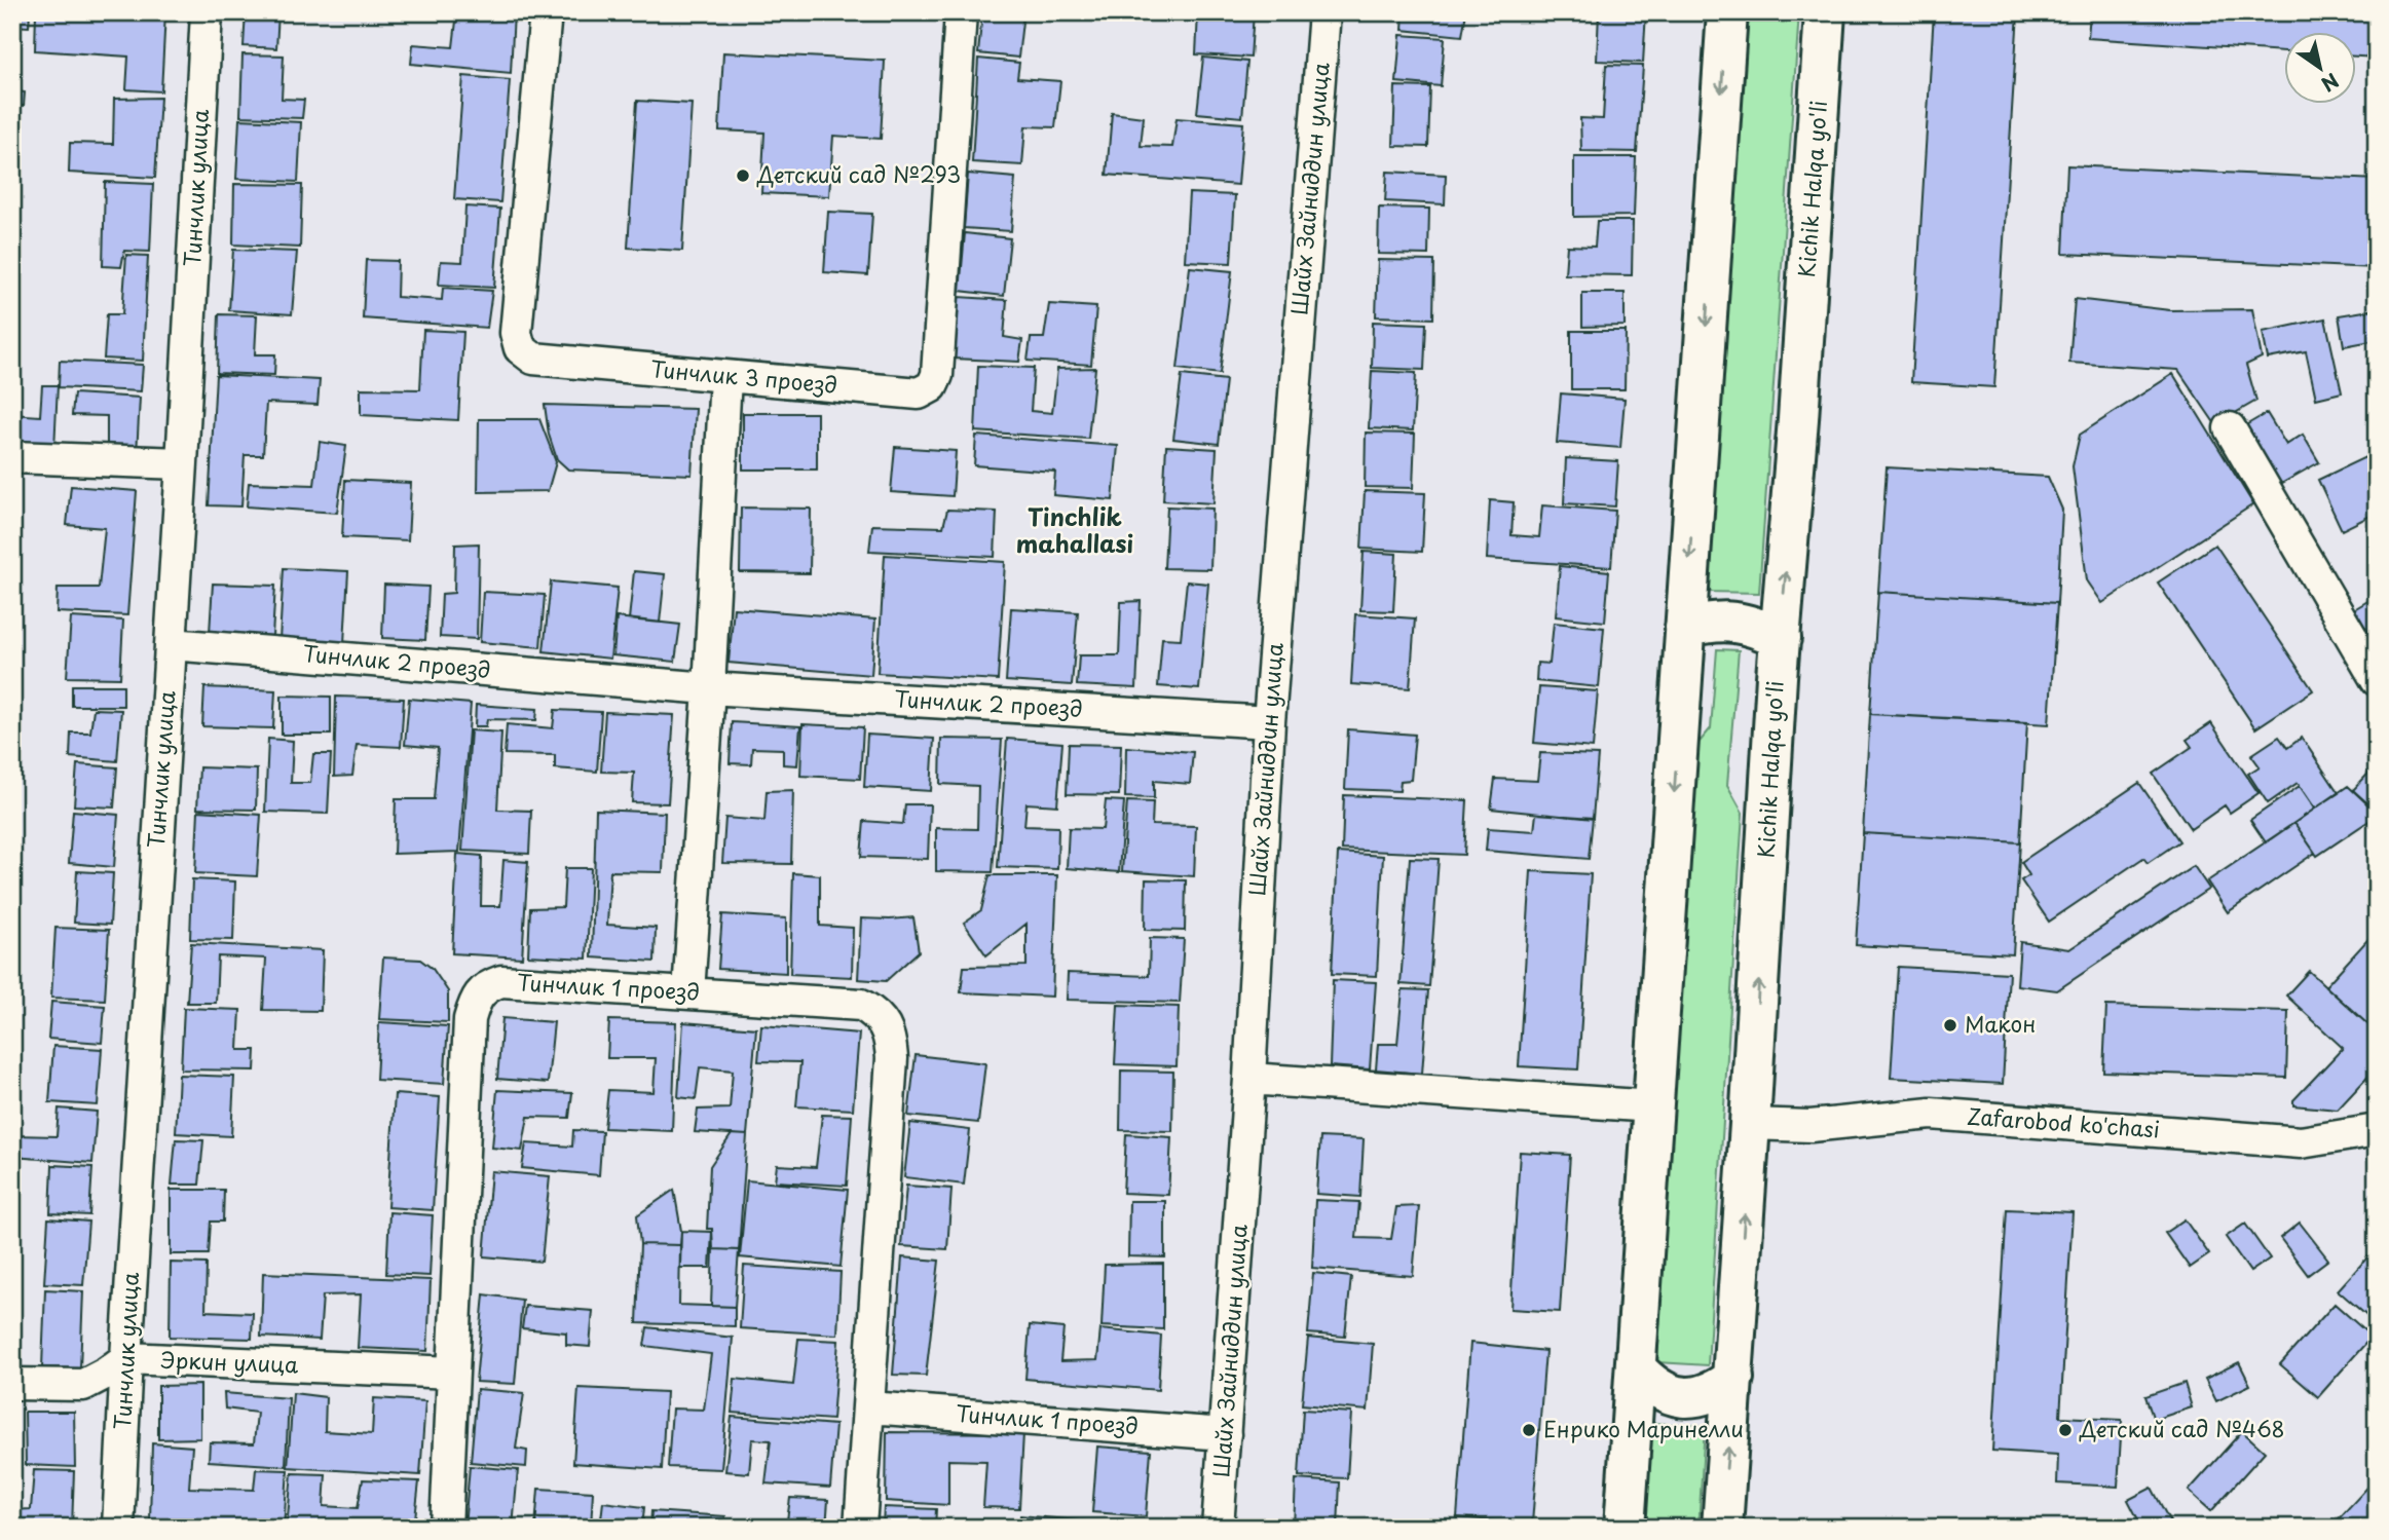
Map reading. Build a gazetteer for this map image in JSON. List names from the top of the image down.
{
  "streets": {
    "highway": ["Kichik Halqa yo'li"],
    "street": [
      "Тинчлик улица",
      "Шайх Зайниддин улица",
      "Тинчлик 3 проезд",
      "Тинчлик 2 проезд",
      "Тинчлик 1 проезд",
      "Zafarobod ko'chasi",
      "Эркин улица"
    ]
  },
  "crossings": [
    ["Тинчлик улица", "Тинчлик 2 проезд"],
    ["Тинчлик улица", "Эркин улица"],
    ["Шайх Зайниддин улица", "Тинчлик 2 проезд"],
    ["Шайх Зайниддин улица", "Тинчлик 1 проезд"],
    ["Kichik Halqa yo'li", "Zafarobod ko'chasi"],
    ["Тинчлик 1 проезд", "Эркин улица"]
  ],
  "districts": ["Tinchlik mahallasi"],
  "places": [
    "Детский сад №293",
    "Макон",
    "Енрико Маринелли",
    "Детский сад №468"
  ],
  "north": "bottom right"
}
